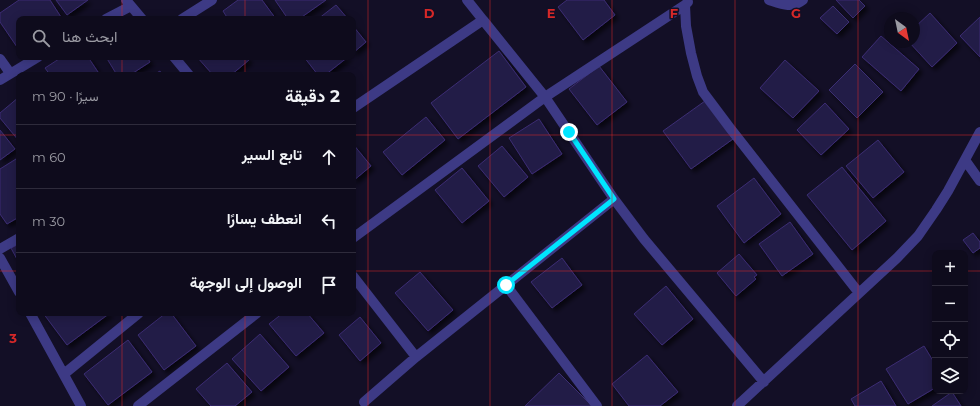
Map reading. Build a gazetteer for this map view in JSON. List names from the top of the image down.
{
  "north": "bottom right",
  "page": {
    "search": "ابحث هنا",
    "heading": ["2 دقيقة", "سيرًا · 90 m"],
    "list": [
      ["تابع السير", "60 m"],
      ["انعطف يسارًا", "30 m"],
      "الوصول إلى الوجهة"
    ],
    "map_buttons": ["+", "−"]
  },
  "grid": {
    "columns": [
      "D",
      "E",
      "F",
      "G"
    ],
    "rows": ["3"]
  }
}
